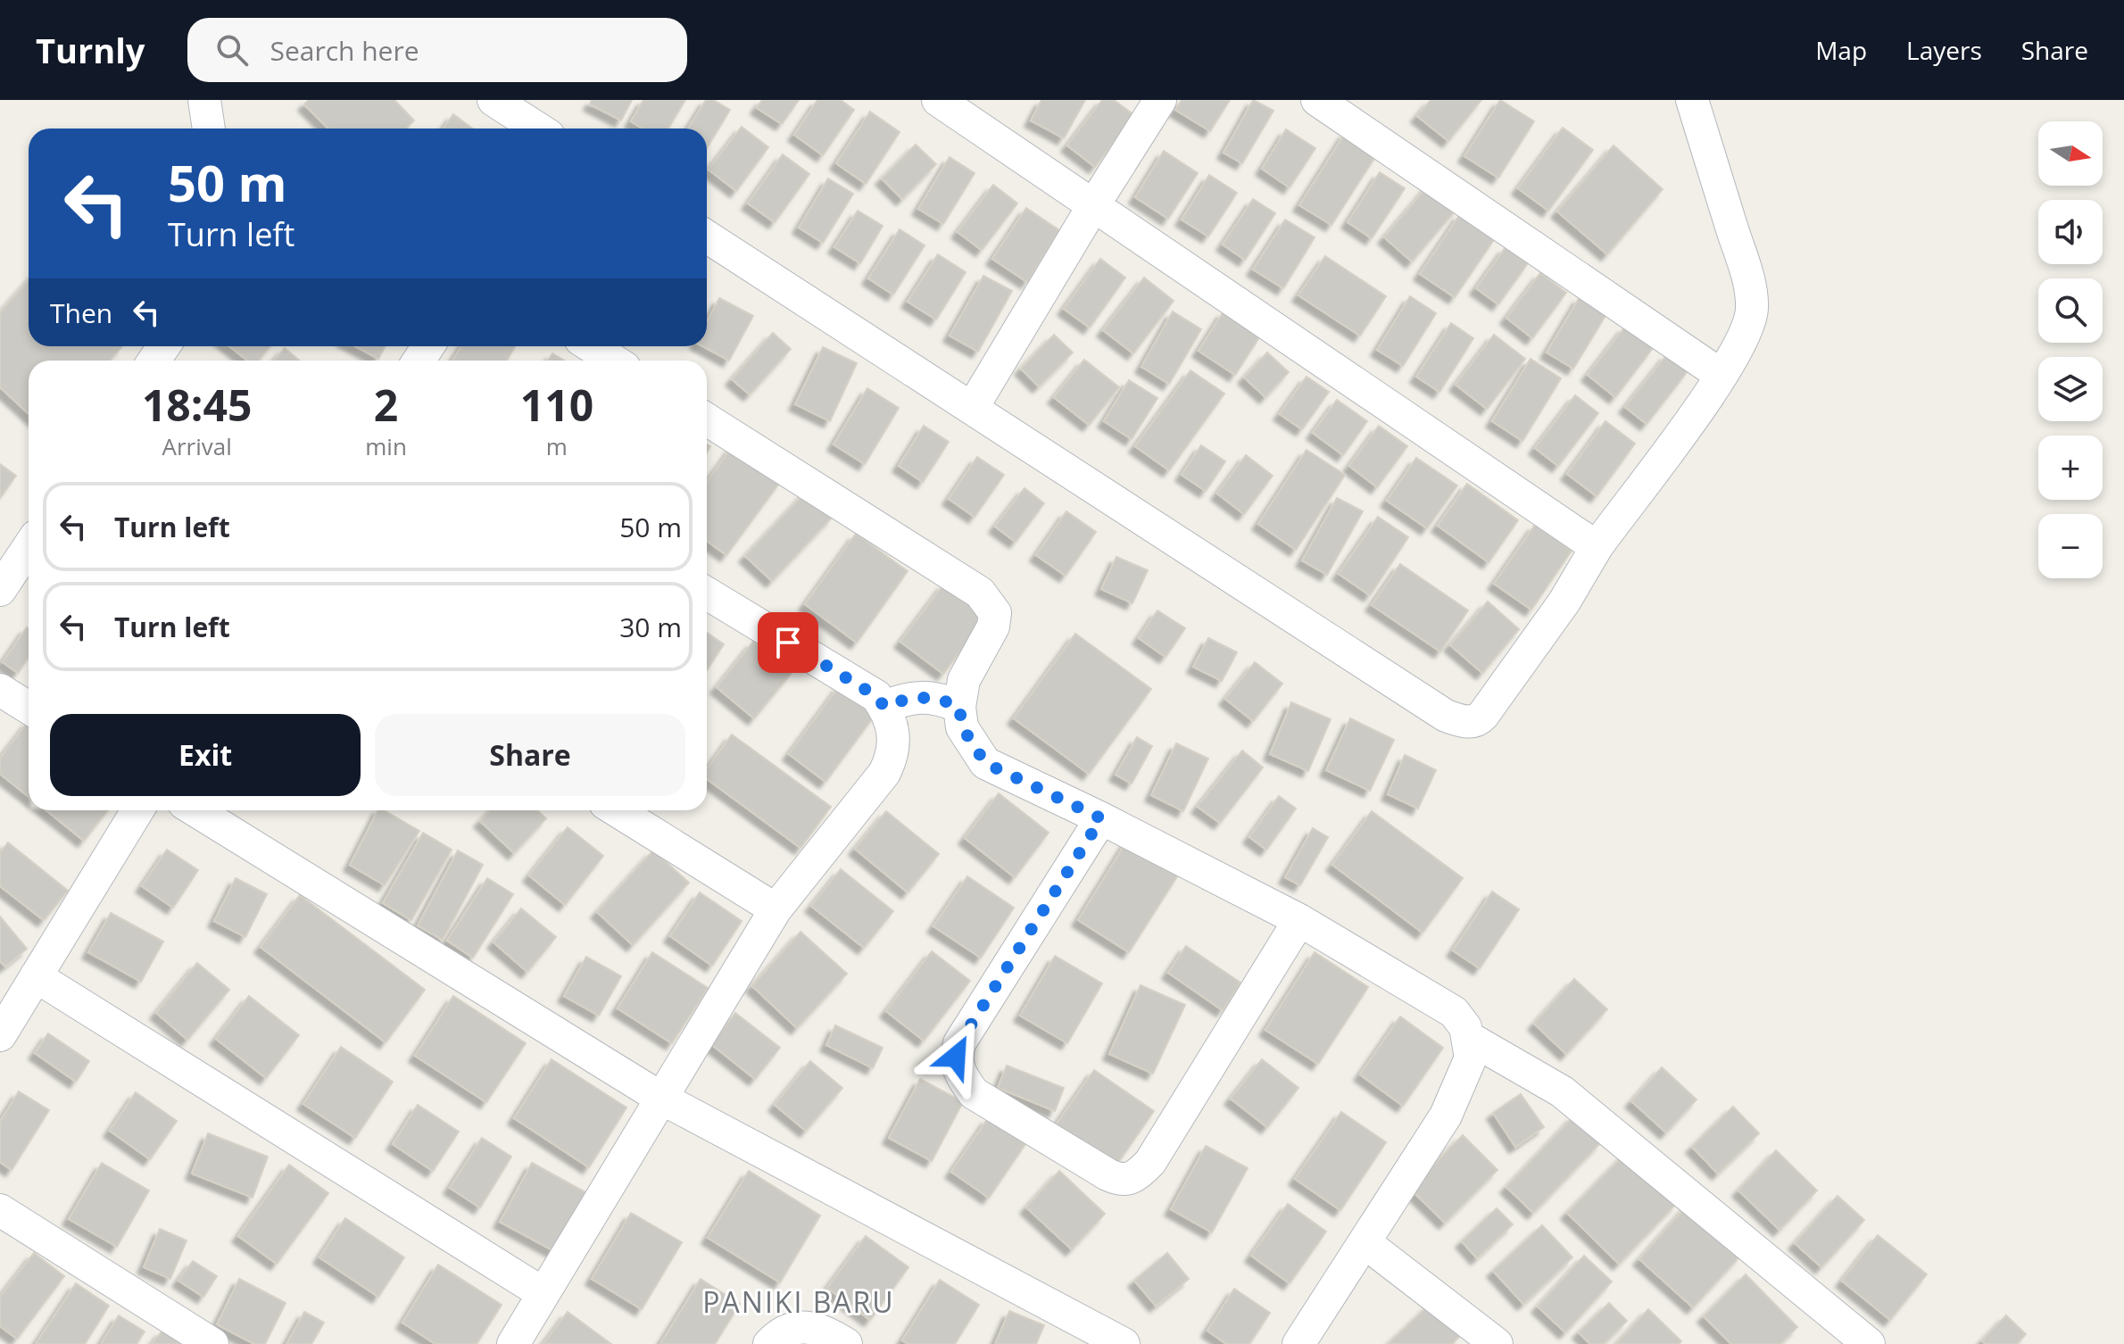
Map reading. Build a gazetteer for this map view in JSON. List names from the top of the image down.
{
  "districts": ["PANIKI BARU"],
  "north": "right",
  "page": {
    "header": "Turnly",
    "search": "Search here",
    "nav": ["Map", "Layers", "Share"],
    "map_buttons": ["+", "−"],
    "turn": ["50 m", "Turn left"],
    "then": "Then",
    "eta": [
      "18:45",
      "Arrival",
      "2",
      "min",
      "110",
      "m"
    ],
    "list": [
      {
        "name": "Turn left",
        "value": "50 m"
      },
      {
        "name": "Turn left",
        "value": "30 m"
      }
    ],
    "buttons": ["Exit", "Share"]
  }
}
